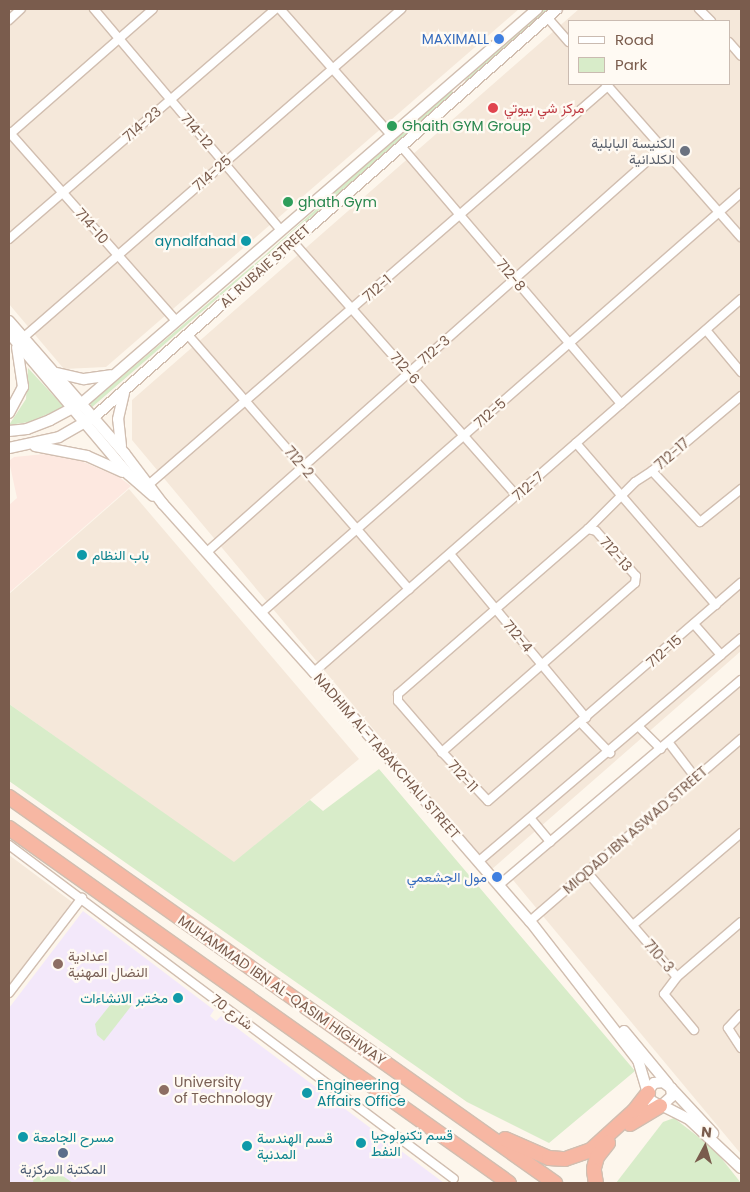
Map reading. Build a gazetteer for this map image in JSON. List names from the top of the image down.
{
  "streets": {
    "highway": ["MUHAMMAD IBN AL-QASIM HIGHWAY"],
    "main road": ["AL RUBAIE STREET", "NADHIM AL-TABAKCHALI STREET"],
    "street": [
      "714-23",
      "714-12",
      "714-25",
      "714-10",
      "712-8",
      "712-1",
      "712-3",
      "712-6",
      "712-5",
      "712-17",
      "712-2",
      "712-7",
      "712-13",
      "712-4",
      "712-15",
      "712-11",
      "MIQDAD IBN ASWAD STREET",
      "710-3",
      "شارع 70"
    ]
  },
  "crossings": [
    ["714-23", "714-12"],
    ["714-23", "714-10"],
    ["714-12", "714-25"],
    ["714-12", "AL RUBAIE STREET"],
    ["714-25", "714-10"],
    ["714-25", "NADHIM AL-TABAKCHALI STREET"],
    ["714-10", "AL RUBAIE STREET"],
    ["AL RUBAIE STREET", "712-8"],
    ["AL RUBAIE STREET", "712-6"],
    ["AL RUBAIE STREET", "712-2"],
    ["AL RUBAIE STREET", "NADHIM AL-TABAKCHALI STREET"],
    ["712-8", "712-1"],
    ["712-8", "712-3"],
    ["712-8", "712-5"],
    ["712-8", "712-7"],
    ["712-1", "712-6"],
    ["712-1", "712-2"],
    ["712-1", "NADHIM AL-TABAKCHALI STREET"],
    ["712-3", "712-6"],
    ["712-3", "712-2"],
    ["712-3", "NADHIM AL-TABAKCHALI STREET"],
    ["712-6", "712-5"],
    ["712-6", "712-7"],
    ["712-5", "712-2"],
    ["712-5", "NADHIM AL-TABAKCHALI STREET"],
    ["712-2", "712-7"],
    ["712-7", "712-4"],
    ["712-7", "NADHIM AL-TABAKCHALI STREET"],
    ["712-13", "712-4"],
    ["712-13", "712-11"],
    ["712-4", "712-15"],
    ["712-4", "712-11"],
    ["712-15", "712-11"],
    ["NADHIM AL-TABAKCHALI STREET", "MIQDAD IBN ASWAD STREET"],
    ["MIQDAD IBN ASWAD STREET", "710-3"]
  ],
  "places": [
    "MAXIMALL",
    "مركز شي بيوتي",
    "Ghaith GYM Group",
    "الكنيسة البابلية الكلدانية",
    "ghath Gym",
    "aynalfahad",
    "باب النظام",
    "مول الجشعمي",
    "اعدادية النضال المهنية",
    "مختبر الانشاءات",
    "University of Technology",
    "Engineering Affairs Office",
    "مسرح الجامعة",
    "قسم تكنولوجيا النفط",
    "قسم الهندسة المدنية",
    "المكتبة المركزية"
  ],
  "legend": ["Road", "Park"],
  "north": "top"
}
